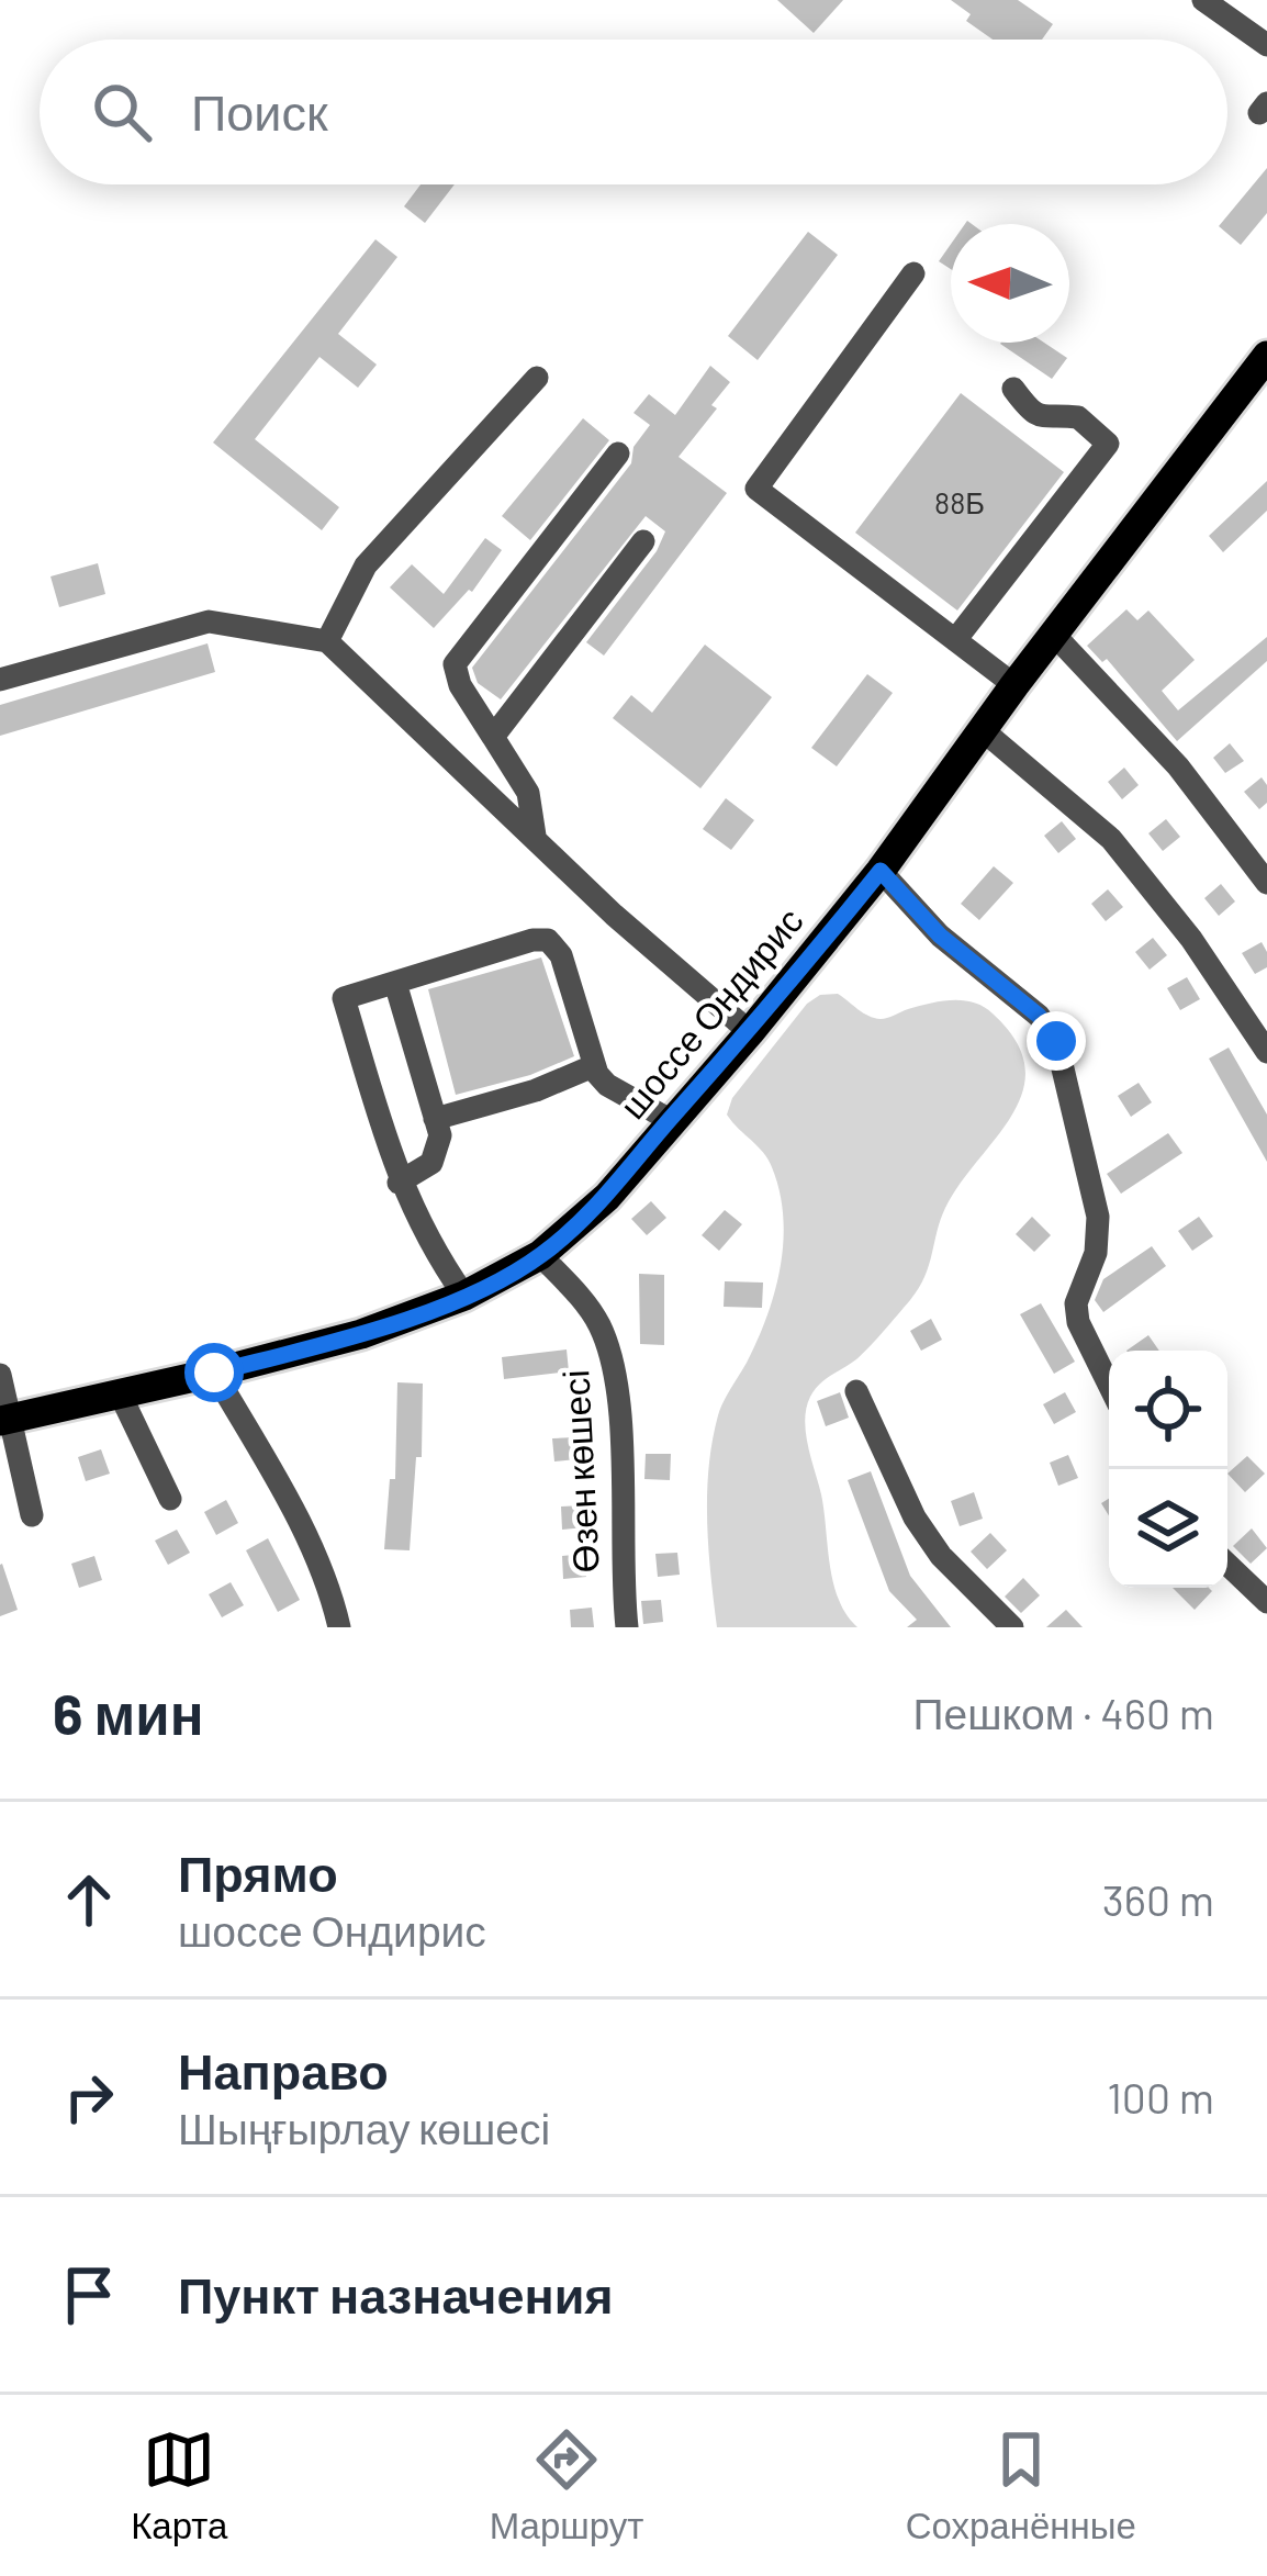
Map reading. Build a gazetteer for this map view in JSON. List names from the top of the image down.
{
  "streets": {
    "main road": ["шоссе Ондирис"],
    "street": ["Өзен көшесі"]
  },
  "crossings": [
    ["шоссе Ондирис", "Өзен көшесі"]
  ],
  "house_numbers": ["88Б"],
  "north": "left",
  "page": {
    "search": "Поиск",
    "heading": ["6 мин", "Пешком · 460 m"],
    "list": [
      ["Прямо", "шоссе Ондирис", "360 m"],
      ["Направо", "Шыңғырлау көшесі", "100 m"],
      "Пункт назначения"
    ],
    "nav": ["Карта", "Маршрут", "Сохранённые"]
  }
}
